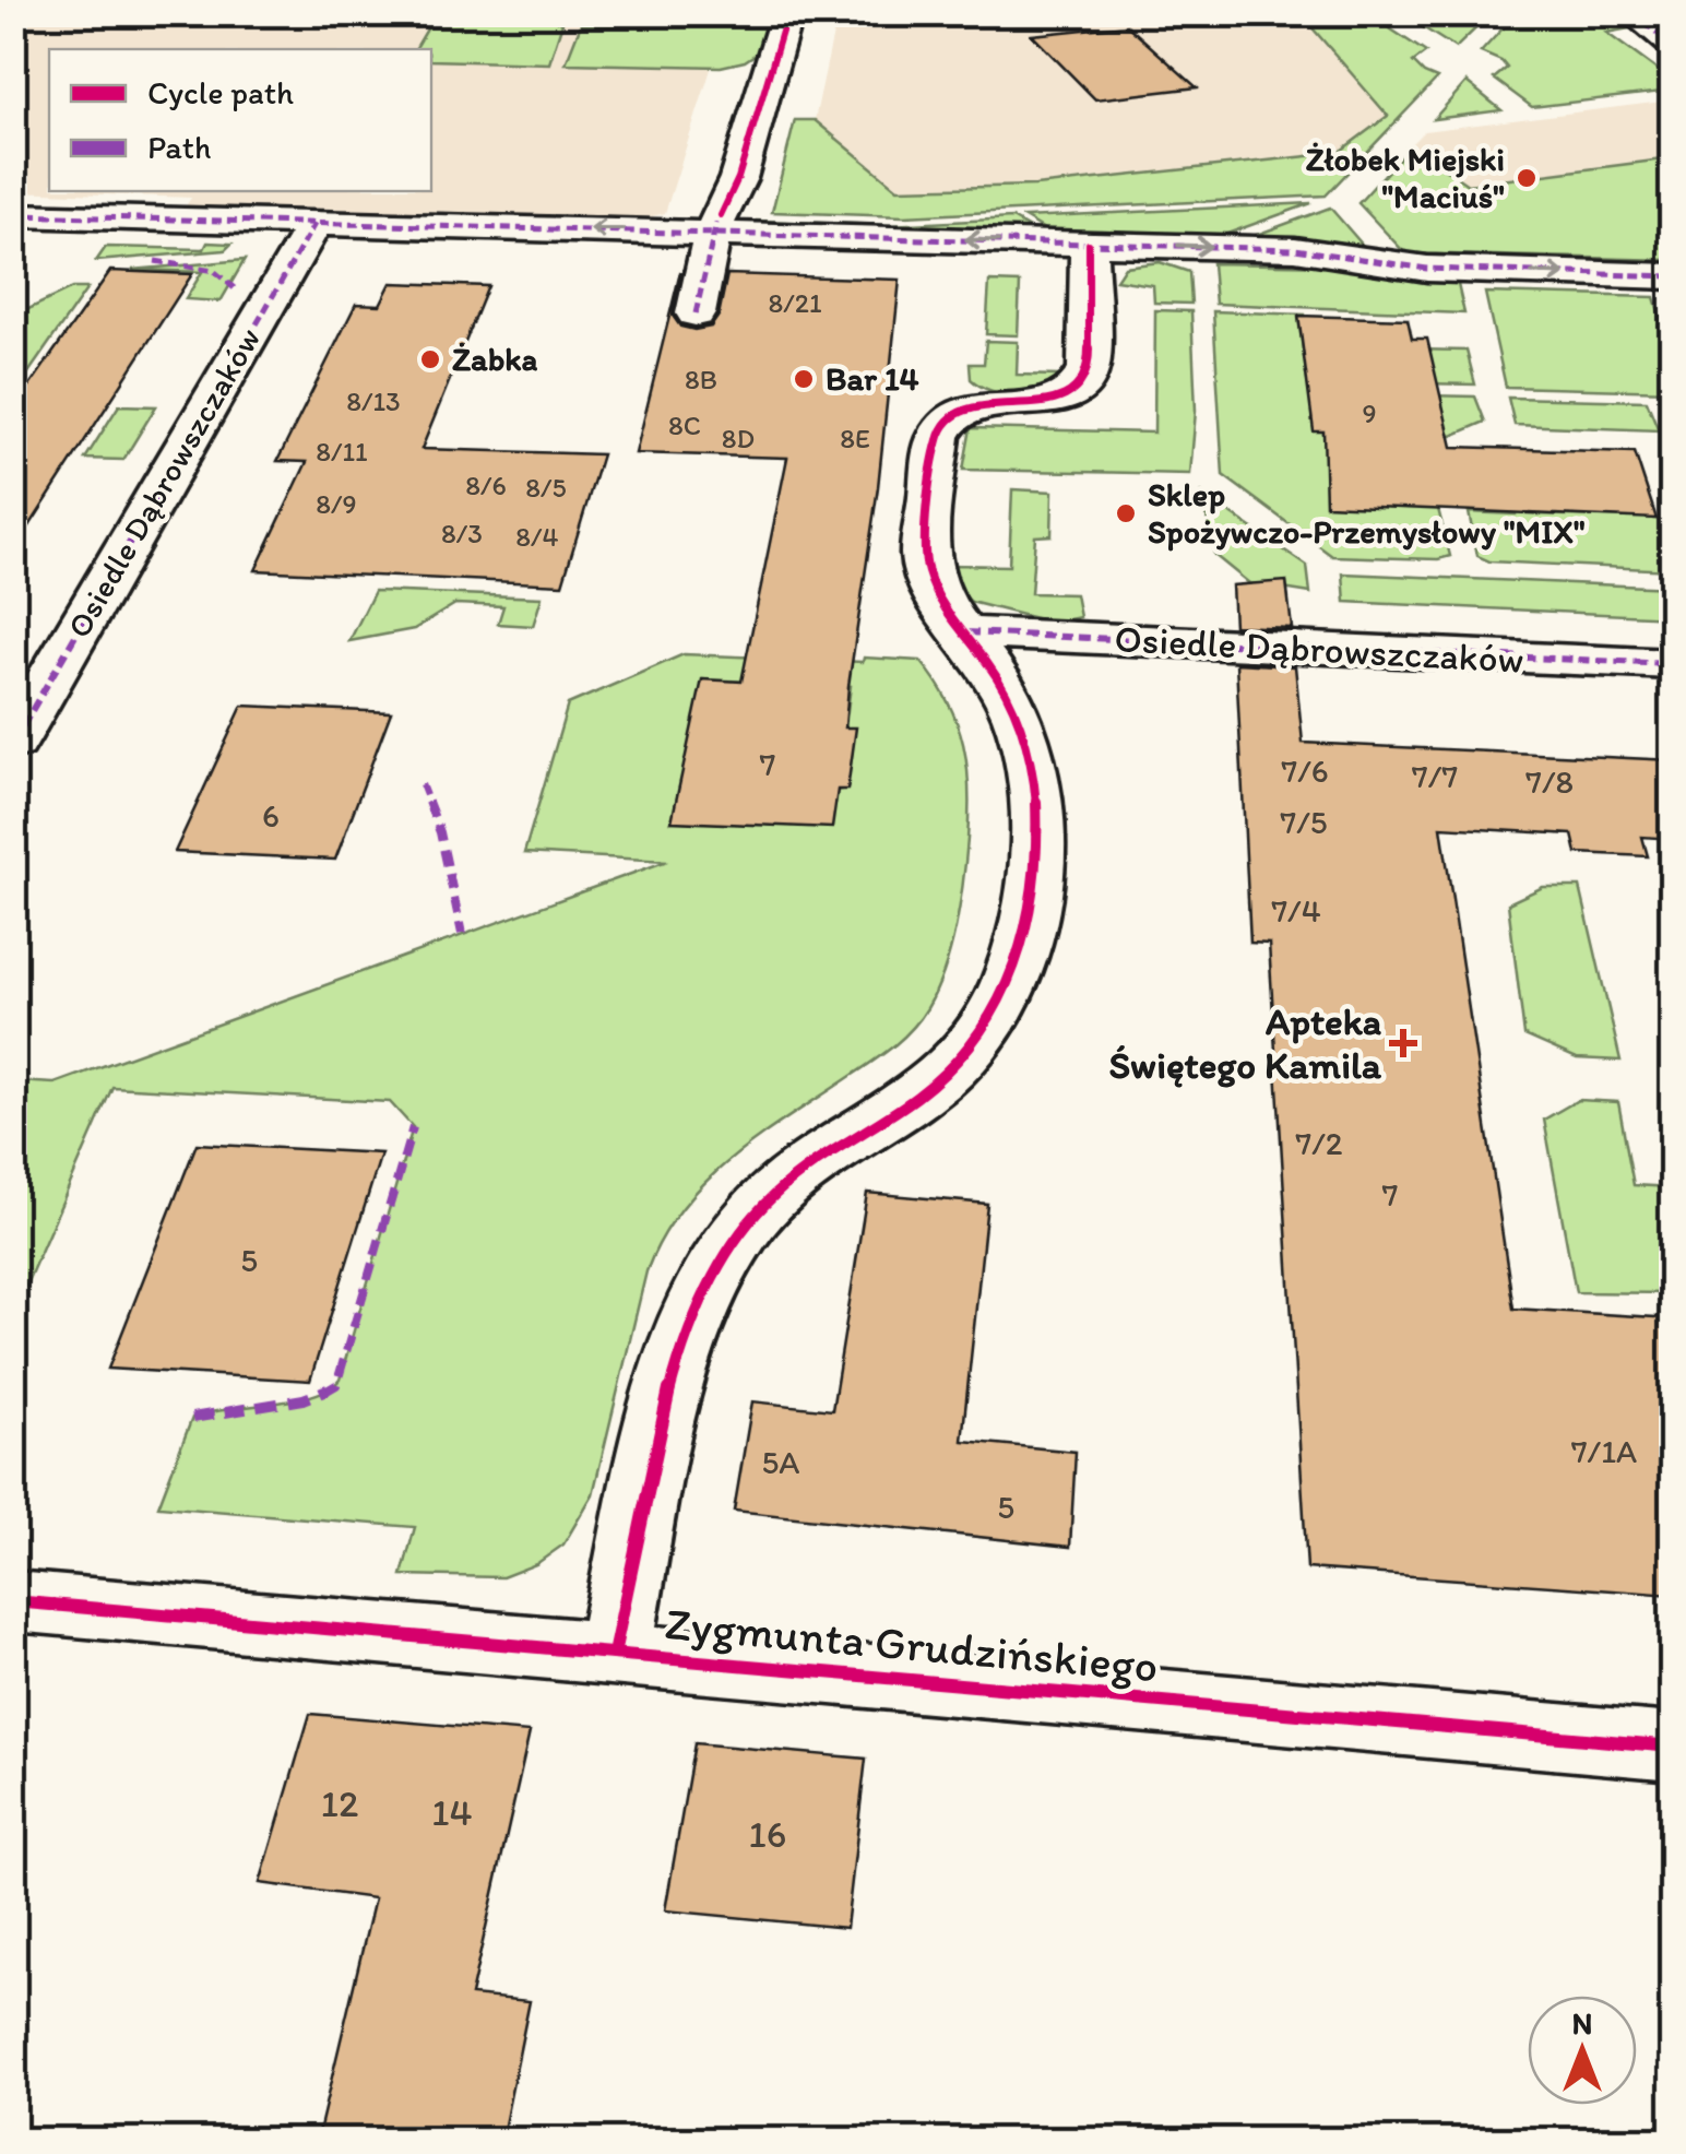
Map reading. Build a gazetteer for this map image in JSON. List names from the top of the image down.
{
  "streets": {
    "street": ["Osiedle Dąbrowszczaków", "Zygmunta Grudzińskiego"]
  },
  "places": {
    "other": [
      "Żłobek Miejski \"Maciuś\"",
      "Żabka",
      "Bar 14",
      "Sklep Spożywczo-Przemysłowy \"MIX\""
    ],
    "health": ["Apteka Świętego Kamila"]
  },
  "house_numbers": [
    "8/21",
    "8B",
    "8/13",
    "9",
    "8C",
    "8D",
    "8E",
    "8/11",
    "8/6",
    "8/5",
    "8/9",
    "8/3",
    "8/4",
    "7",
    "7/6",
    "7/7",
    "7/8",
    "6",
    "7/5",
    "7/4",
    "7/2",
    "7",
    "5",
    "7/1A",
    "5A",
    "5",
    "12",
    "14",
    "16"
  ],
  "legend": ["Cycle path", "Path"],
  "north": "top"
}
